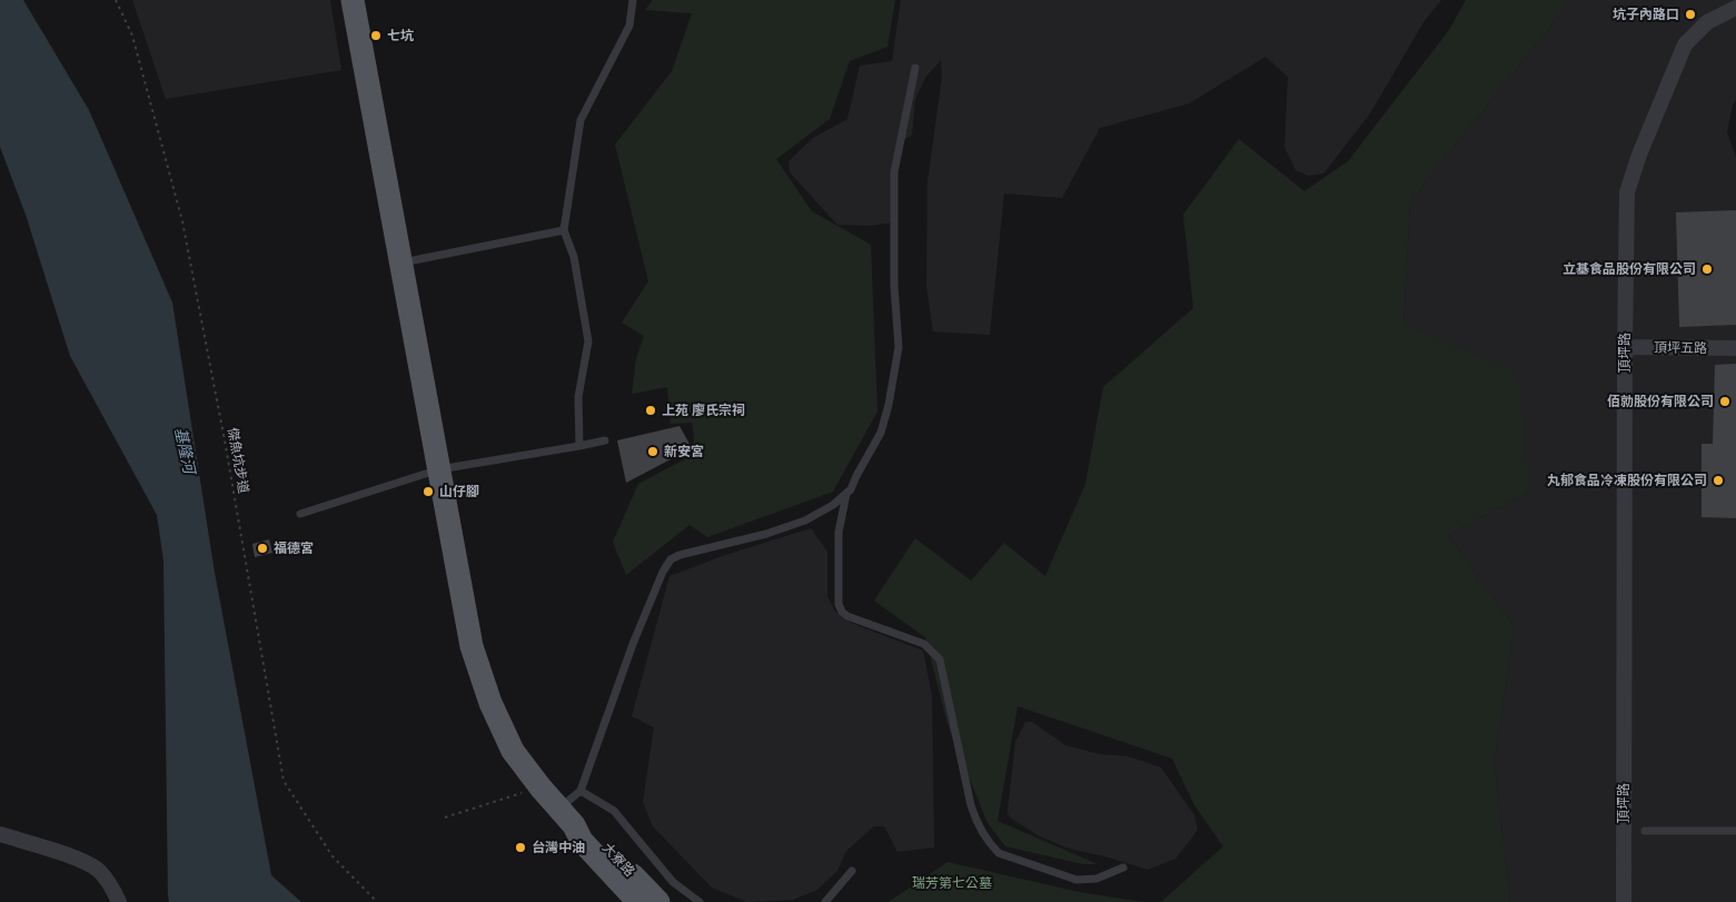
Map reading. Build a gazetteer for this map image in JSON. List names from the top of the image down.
{
  "streets": {
    "main road": ["大寮路"],
    "street": ["頂坪五路", "頂坪路"],
    "path": ["傑魚坑步道"]
  },
  "crossings": [
    ["頂坪五路", "頂坪路"]
  ],
  "water": ["基隆河"],
  "parks": ["瑞芳第七公墓"],
  "places": [
    "坑子內路口",
    "七坑",
    "立基食品股份有限公司",
    "佰勍股份有限公司",
    "上苑 廖氏宗祠",
    "新安宮",
    "丸郁食品冷凍股份有限公司",
    "山仔腳",
    "福德宮",
    "台灣中油"
  ]
}
